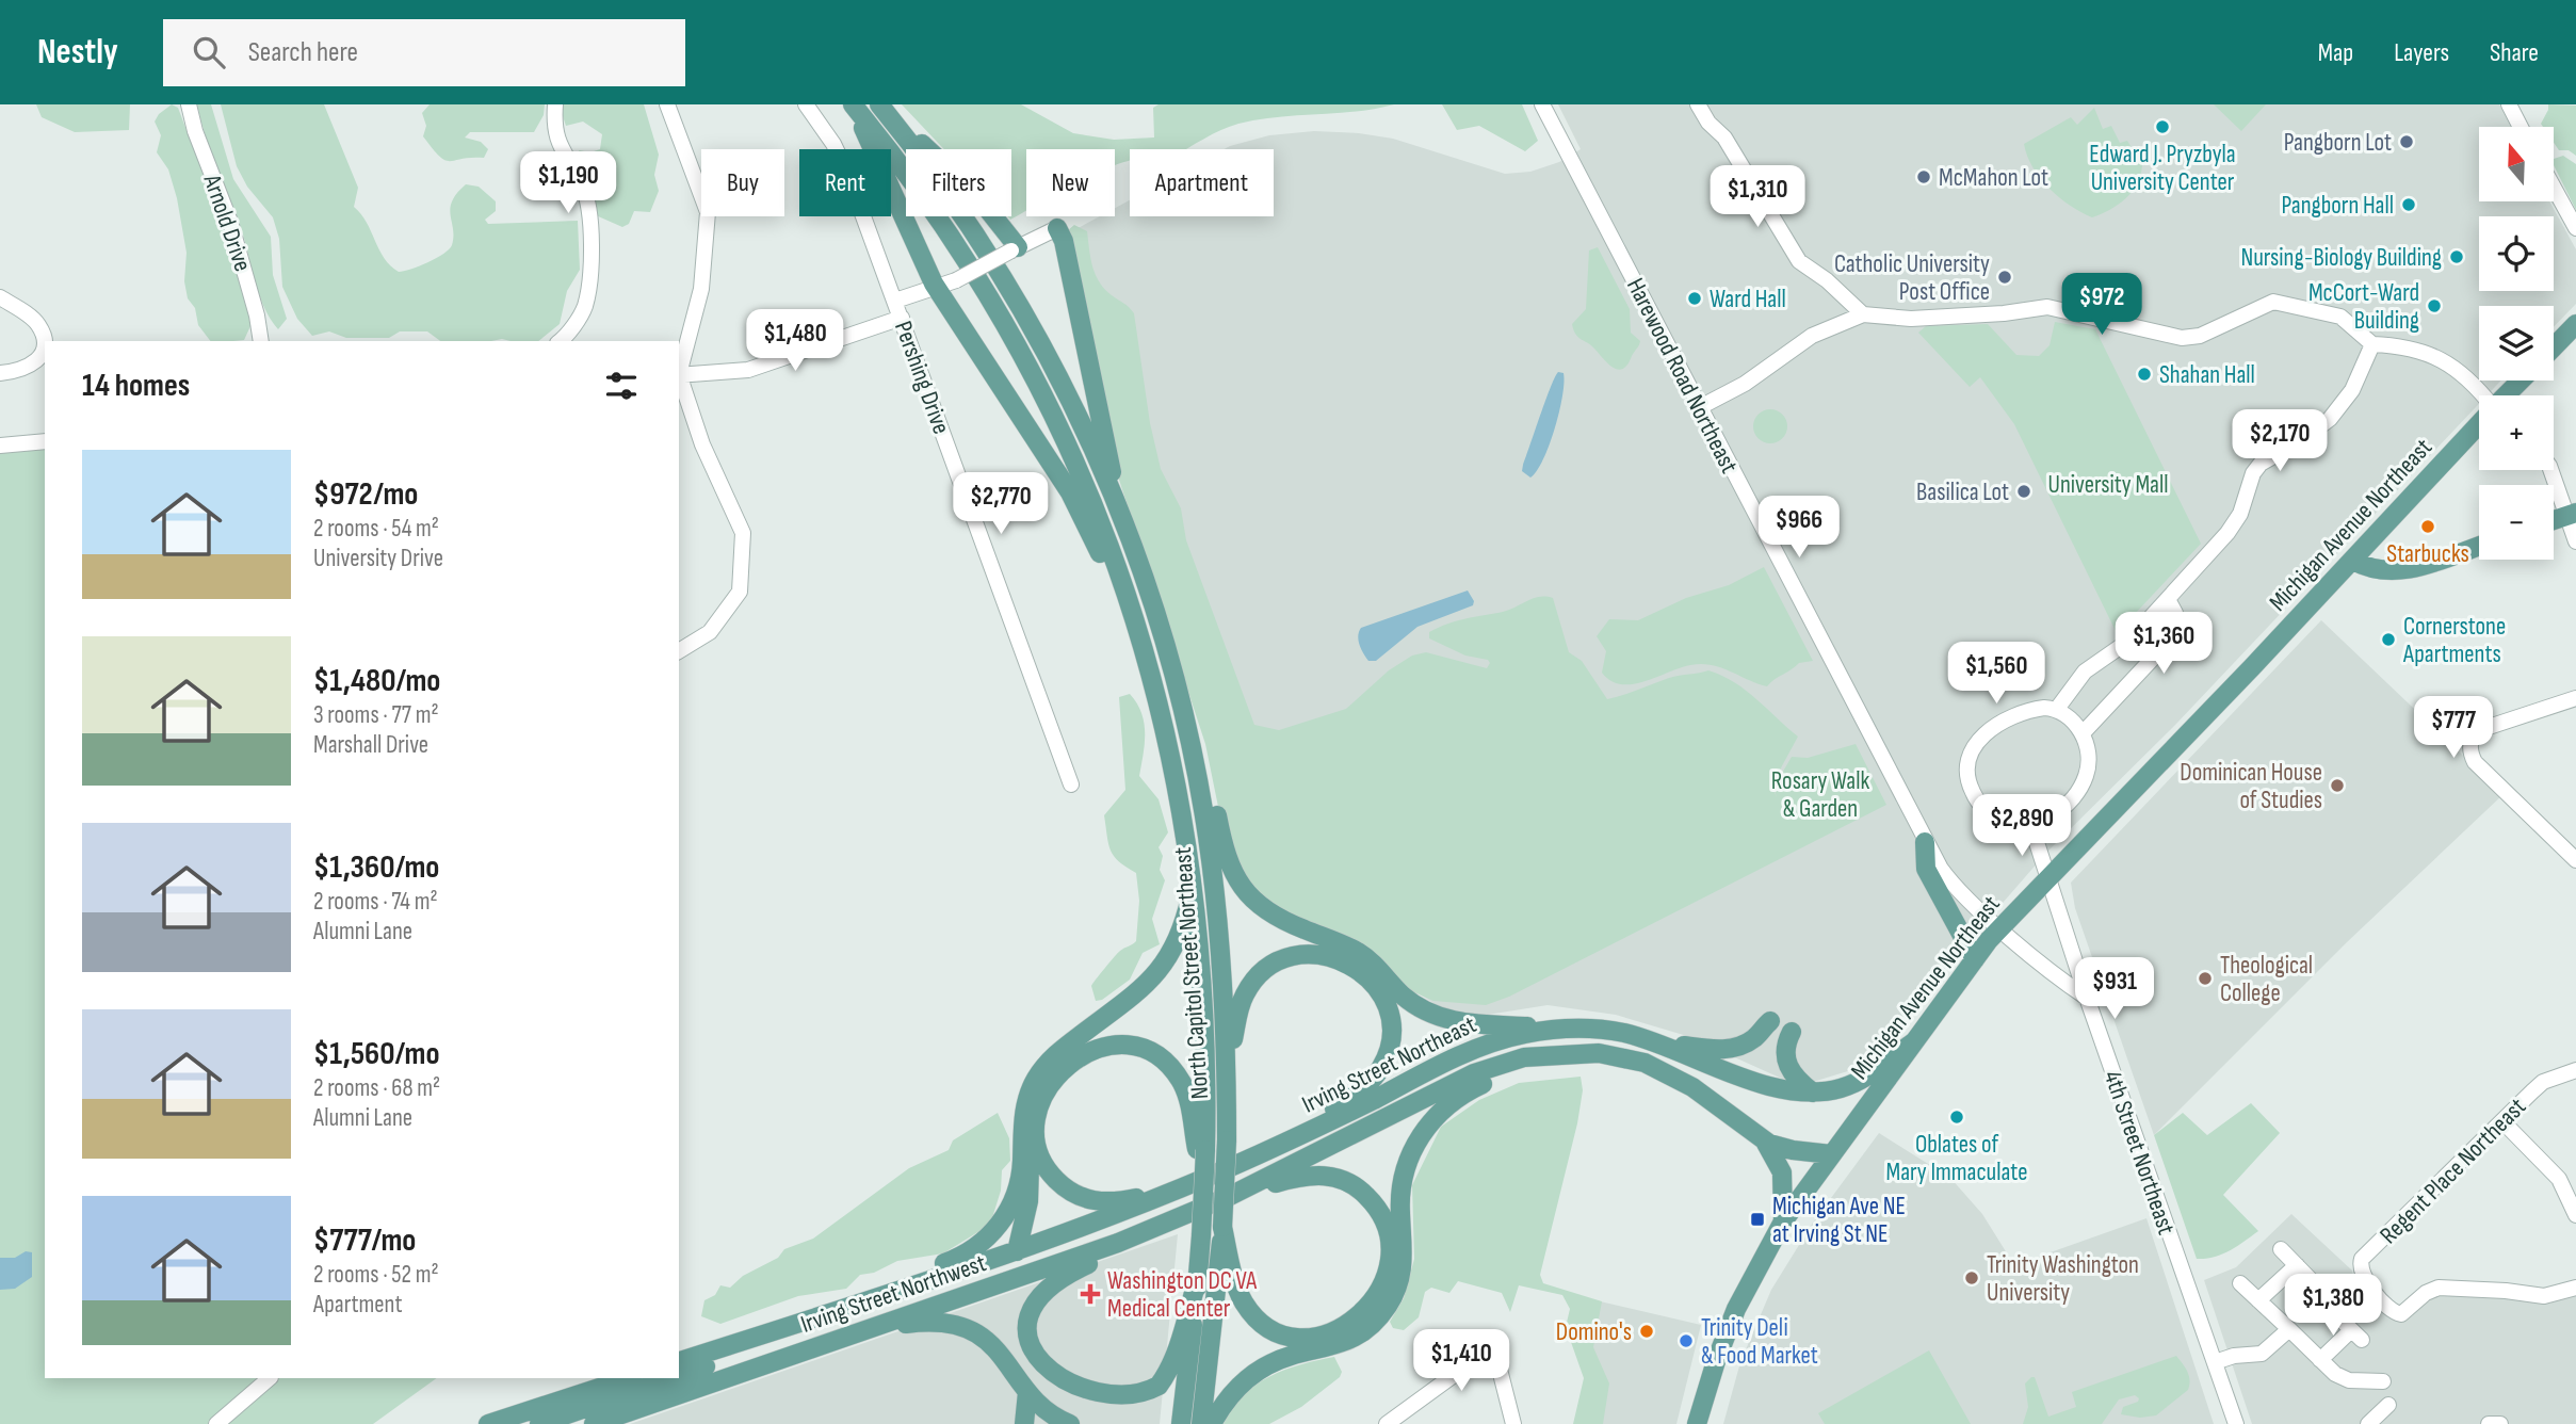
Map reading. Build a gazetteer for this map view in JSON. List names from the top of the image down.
{
  "streets": {
    "main road": [
      "Michigan Avenue Northeast",
      "North Capitol Street Northeast",
      "Irving Street Northeast",
      "Irving Street Northwest"
    ],
    "street": [
      "Arnold Drive",
      "Harewood Road Northeast",
      "Pershing Drive",
      "4th Street Northeast",
      "Regent Place Northeast"
    ]
  },
  "crossings": [
    ["Harewood Road Northeast", "Michigan Avenue Northeast"],
    ["Harewood Road Northeast", "4th Street Northeast"],
    ["Michigan Avenue Northeast", "Irving Street Northeast"],
    ["Michigan Avenue Northeast", "4th Street Northeast"],
    ["Irving Street Northeast", "Irving Street Northwest"]
  ],
  "parks": ["University Mall", "Rosary Walk & Garden"],
  "places": {
    "other": [
      "Edward J. Pryzbyla University Center",
      "Pangborn Lot",
      "McMahon Lot",
      "Pangborn Hall",
      "Nursing-Biology Building",
      "Catholic University Post Office",
      "Ward Hall",
      "McCort-Ward Building",
      "Shahan Hall",
      "Basilica Lot",
      "Starbucks",
      "Cornerstone Apartments",
      "Dominican House of Studies",
      "Theological College",
      "Oblates of Mary Immaculate",
      "Trinity Washington University",
      "Domino's",
      "Trinity Deli & Food Market"
    ],
    "transit": ["Michigan Ave NE at Irving St NE"],
    "health": ["Washington DC VA Medical Center"]
  },
  "north": "top",
  "page": {
    "header": "Nestly",
    "search": "Search here",
    "nav": ["Map", "Layers", "Share"],
    "map_buttons": ["+", "−"],
    "chip": [
      "Buy",
      "Rent",
      "Filters",
      "New",
      "Apartment"
    ],
    "price": [
      "$1,190",
      "$1,310",
      "$972",
      "$1,480",
      "$2,170",
      "$2,770",
      "$966",
      "$1,360",
      "$1,560",
      "$777",
      "$2,890",
      "$931",
      "$1,380",
      "$1,410"
    ],
    "heading": "14 homes",
    "list": [
      {
        "name": "$972/mo",
        "note": "2 rooms · 54 m² · University Drive"
      },
      {
        "name": "$1,480/mo",
        "note": "3 rooms · 77 m² · Marshall Drive"
      },
      {
        "name": "$1,360/mo",
        "note": "2 rooms · 74 m² · Alumni Lane"
      },
      {
        "name": "$1,560/mo",
        "note": "2 rooms · 68 m² · Alumni Lane"
      },
      {
        "name": "$777/mo",
        "note": "2 rooms · 52 m² · Apartment"
      }
    ]
  }
}
